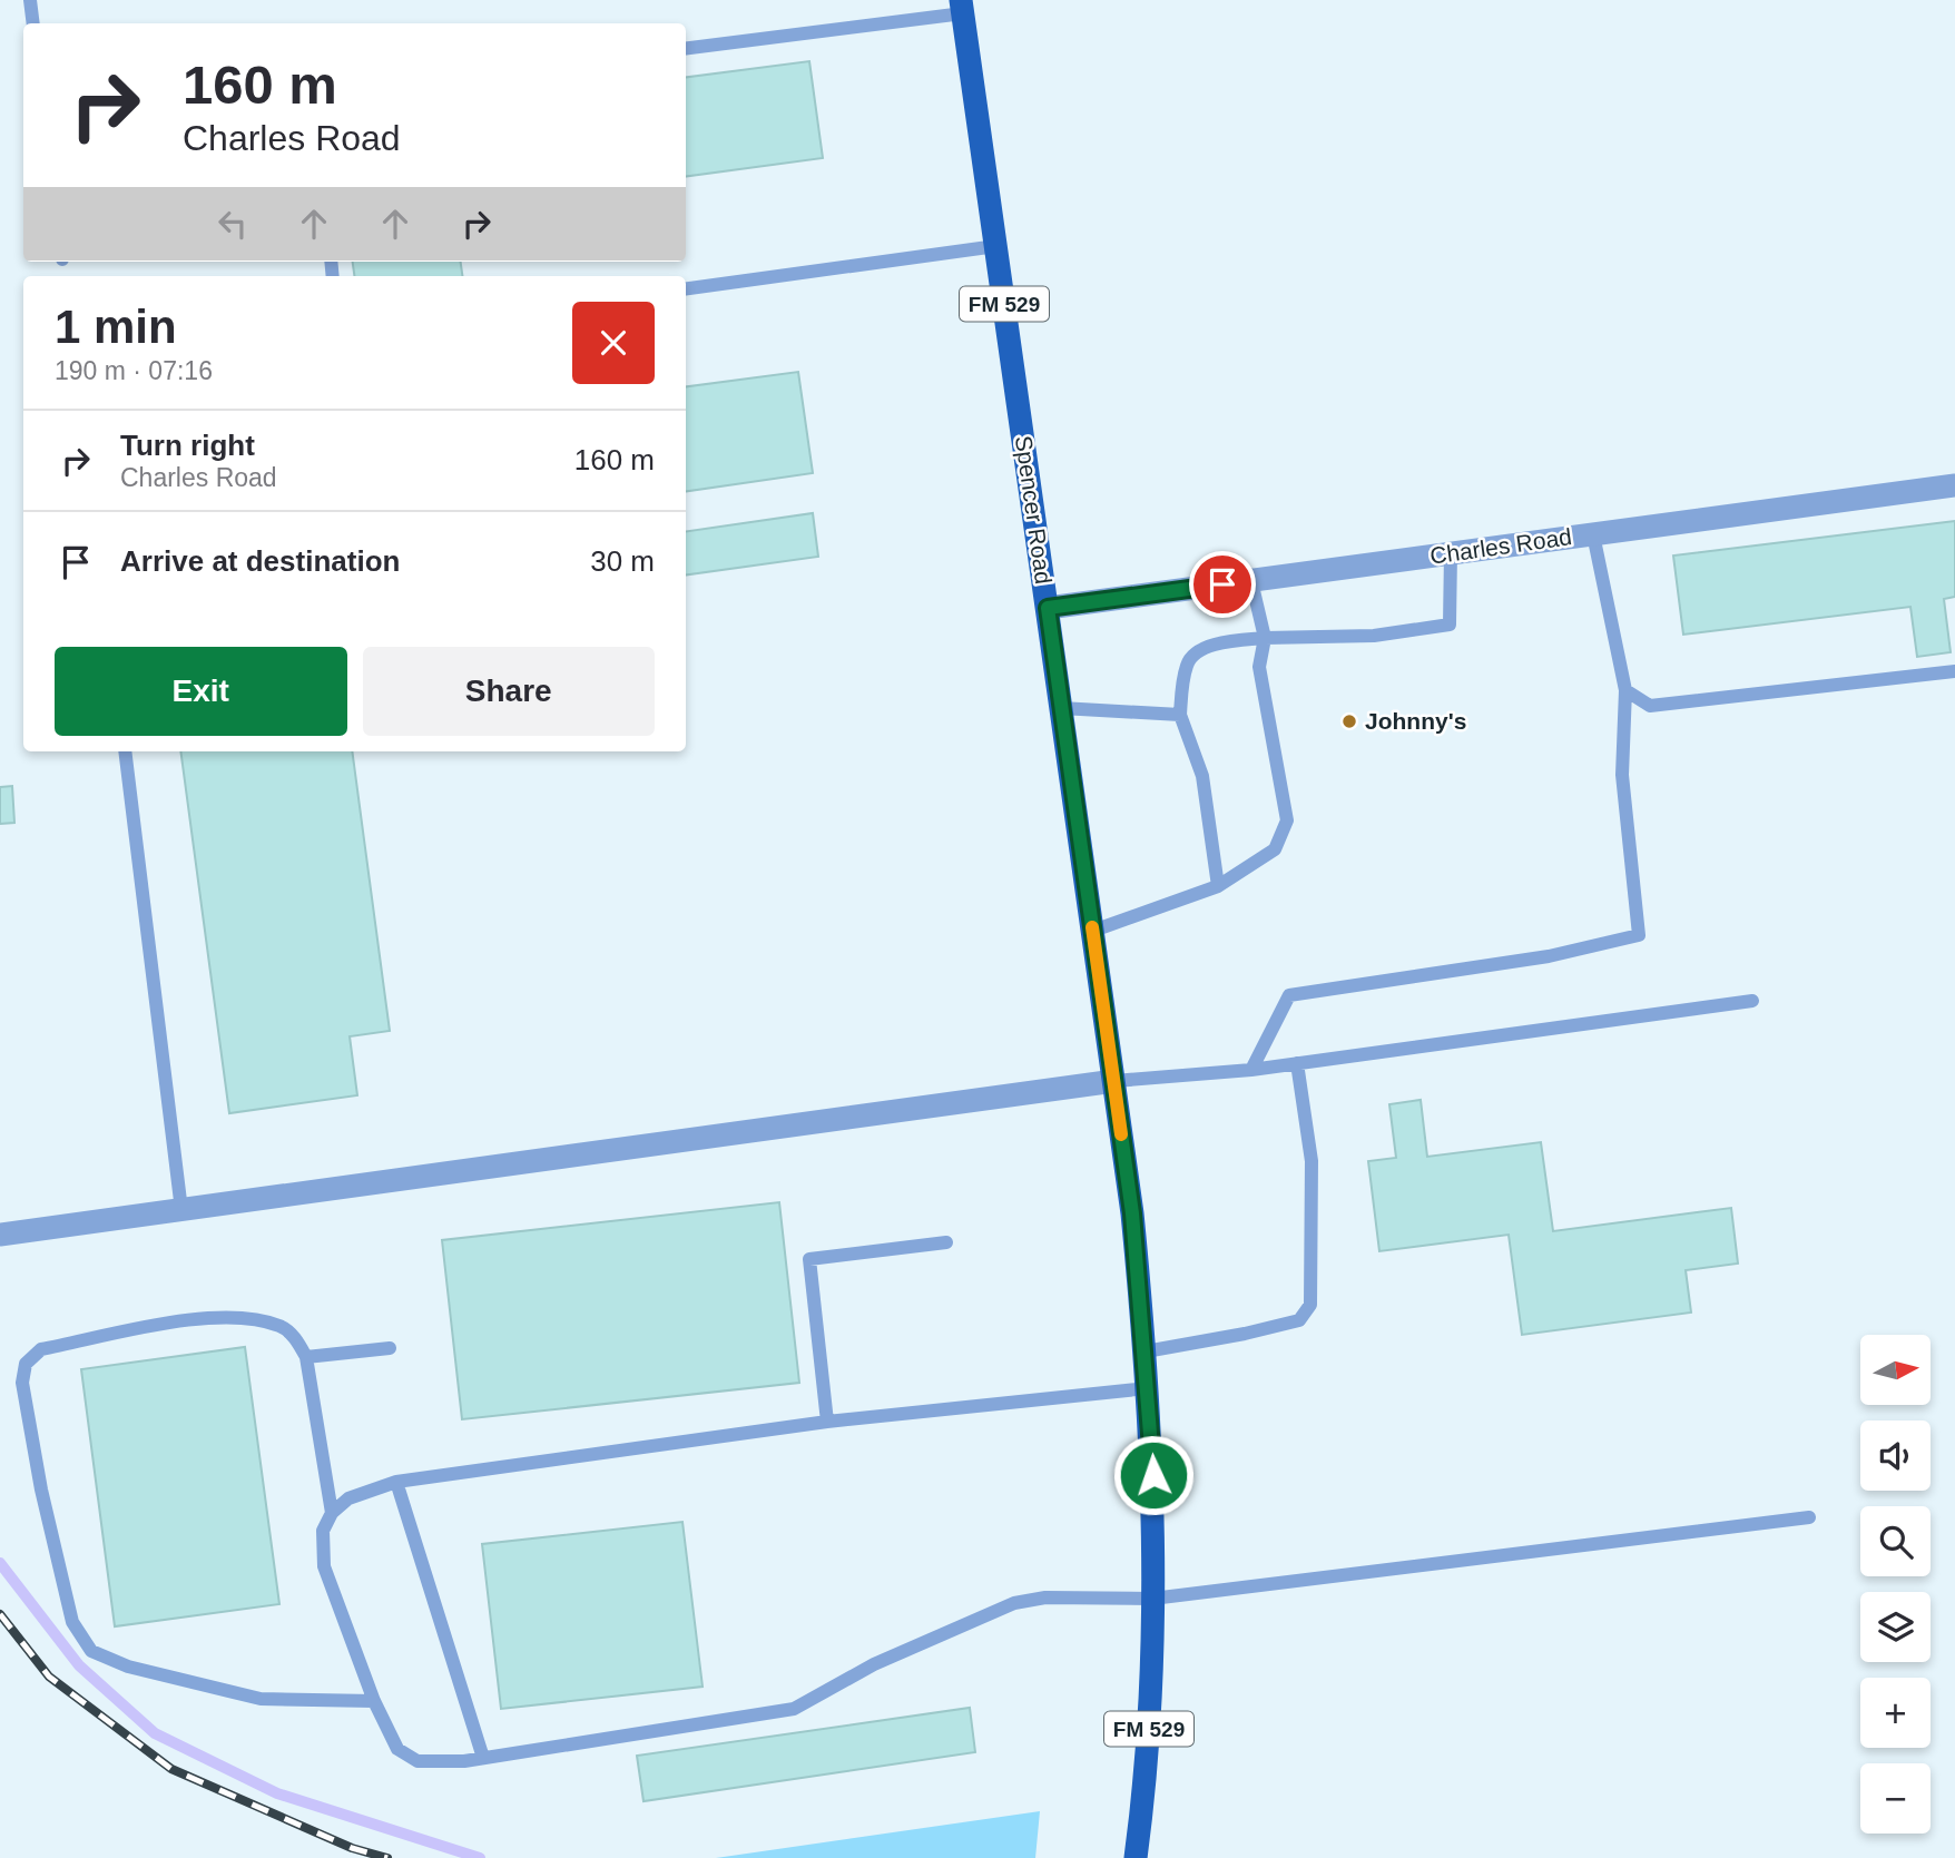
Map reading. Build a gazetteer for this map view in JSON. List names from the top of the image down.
{
  "streets": {
    "main road": ["FM 529", "Spencer Road"],
    "street": ["Charles Road"]
  },
  "crossings": [
    ["Spencer Road", "Charles Road"]
  ],
  "places": ["Johnny's"],
  "north": "right",
  "page": {
    "turn": ["160 m", "Charles Road"],
    "heading": ["1 min", "190 m · 07:16"],
    "list": [
      {
        "name": "Turn right",
        "note": "Charles Road",
        "value": "160 m"
      },
      {
        "name": "Arrive at destination",
        "value": "30 m"
      }
    ],
    "buttons": ["Exit", "Share"],
    "map_buttons": ["+", "−"]
  }
}
